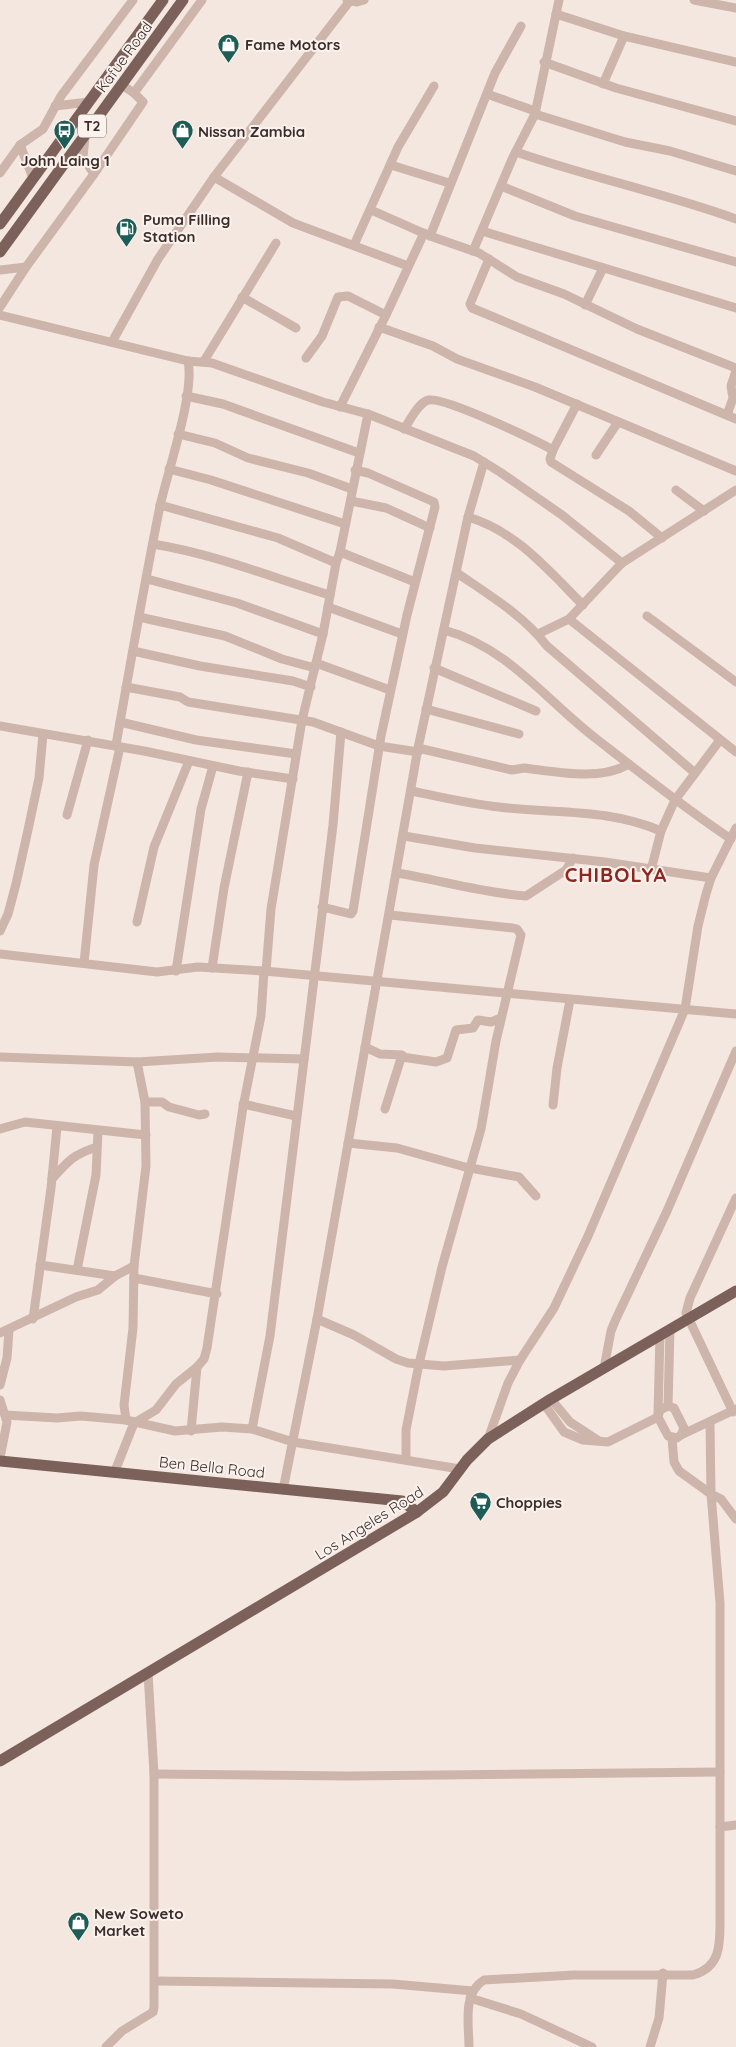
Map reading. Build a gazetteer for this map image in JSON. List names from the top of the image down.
{
  "streets": {
    "main road": [
      "Kafue Road",
      "T2",
      "Ben Bella Road",
      "Los Angeles Road"
    ]
  },
  "crossings": [
    ["Ben Bella Road", "Los Angeles Road"]
  ],
  "districts": ["CHIBOLYA"],
  "places": {
    "shop": ["Fame Motors", "Nissan Zambia", "New Soweto Market"],
    "bus stop": ["John Laing 1"],
    "fuel station": ["Puma Filling Station"],
    "supermarket": ["Choppies"]
  }
}
